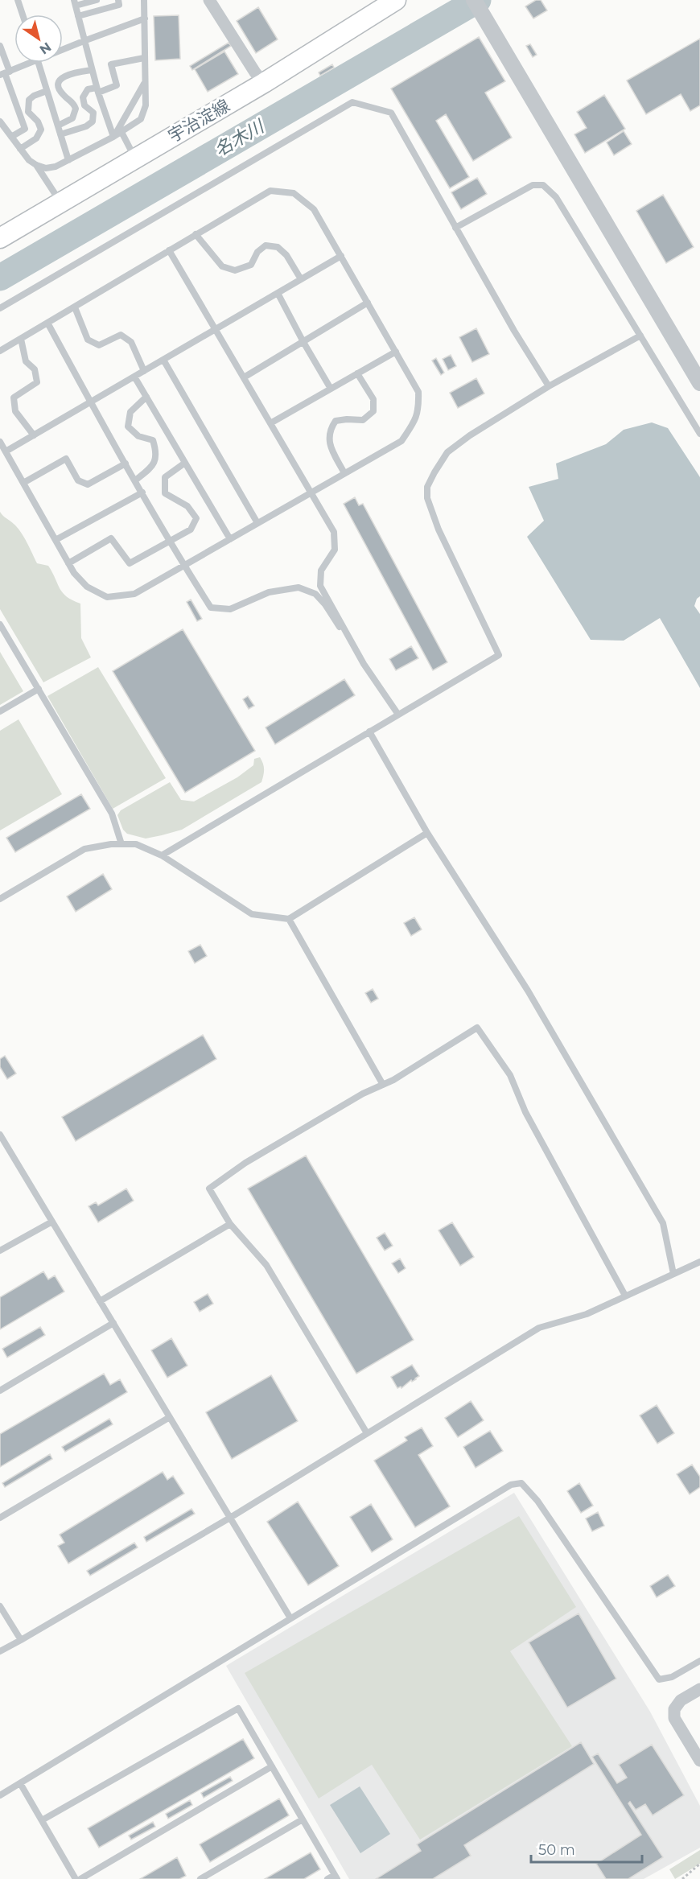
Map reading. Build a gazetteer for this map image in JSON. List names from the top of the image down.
{
  "streets": {
    "main road": ["宇治淀線"]
  },
  "water": ["名木川"],
  "scale_bar": "50 m",
  "north": "bottom right"
}
